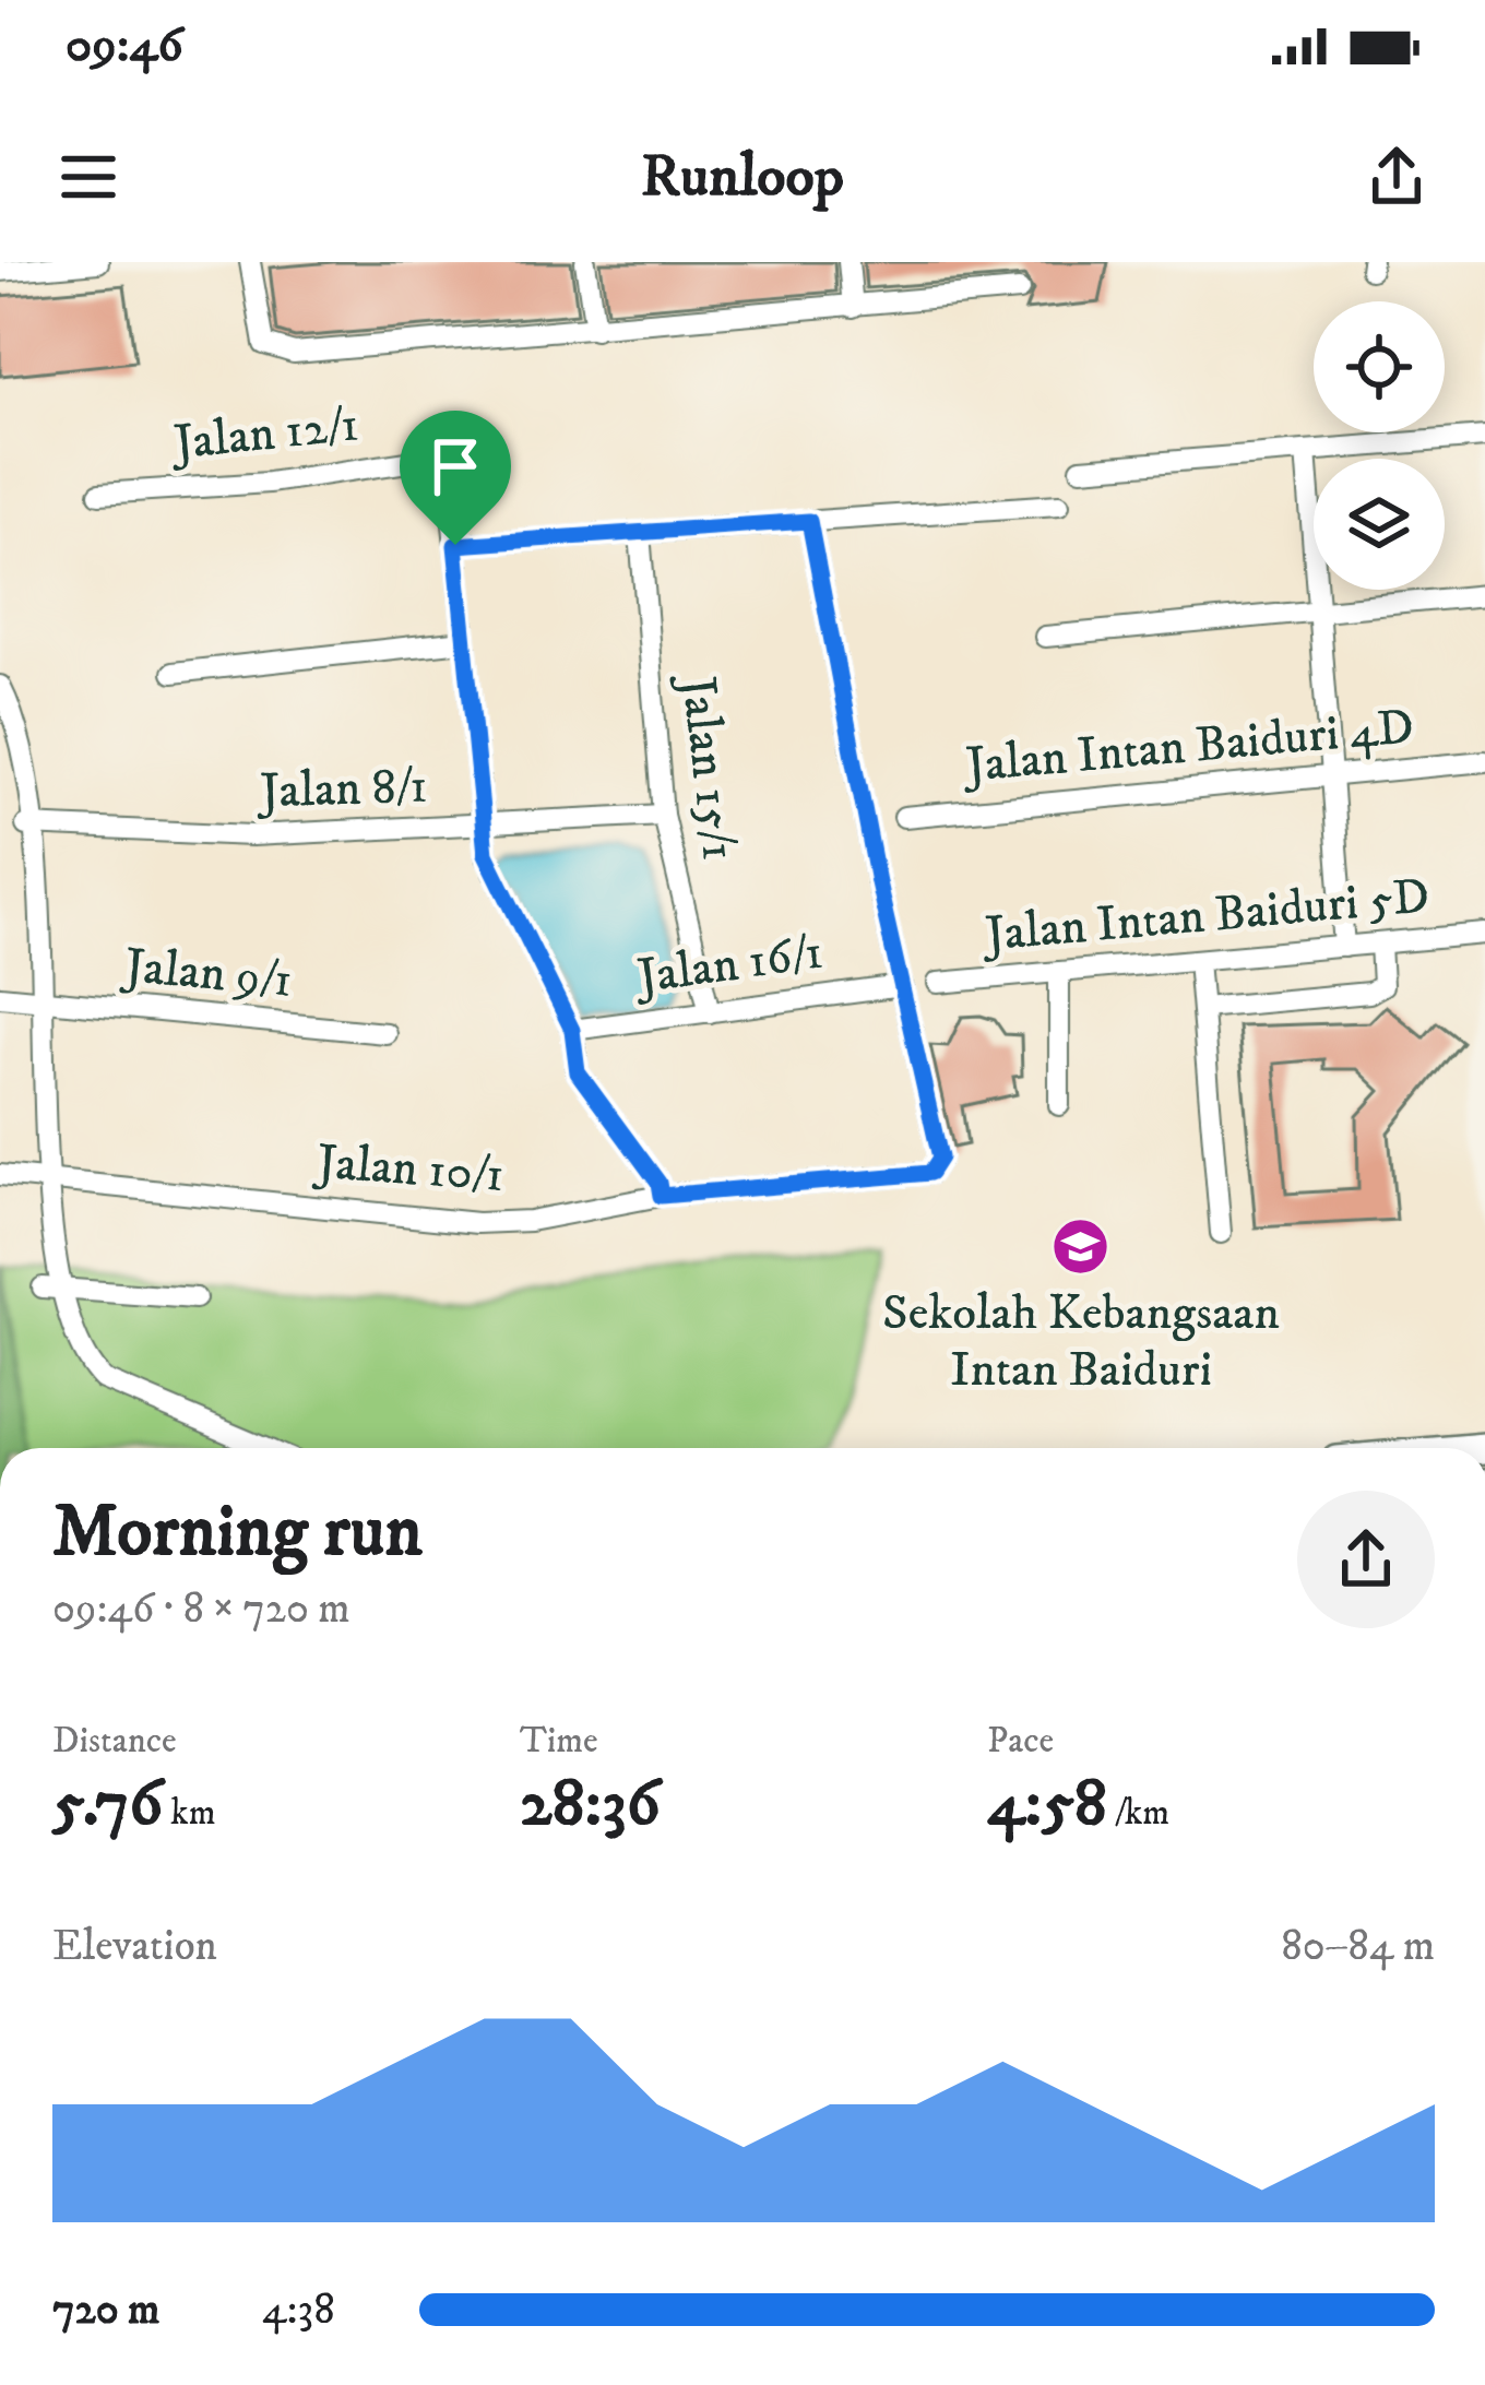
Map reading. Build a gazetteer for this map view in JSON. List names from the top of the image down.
{
  "streets": {
    "street": [
      "Jalan 12/1",
      "Jalan Intan Baiduri 4D",
      "Jalan 15/1",
      "Jalan 8/1",
      "Jalan Intan Baiduri 5D",
      "Jalan 16/1",
      "Jalan 9/1",
      "Jalan 10/1"
    ]
  },
  "crossings": [
    ["Jalan 15/1", "Jalan 8/1"],
    ["Jalan 15/1", "Jalan 16/1"],
    ["Jalan 16/1", "Jalan 10/1"]
  ],
  "places": {
    "school or university": ["Sekolah Kebangsaan Intan Baiduri"]
  },
  "page": {
    "status": "09:46",
    "header": "Runloop",
    "heading": ["Morning run", "09:46 · 8 × 720 m"],
    "stats": [
      ["Distance", "5.76 km"],
      ["Time", "28:36"],
      ["Pace", "4:58 /km"]
    ],
    "chart": ["Elevation", "80–84 m"],
    "list": [
      {
        "name": "720 m",
        "note": "4:38"
      }
    ]
  }
}
